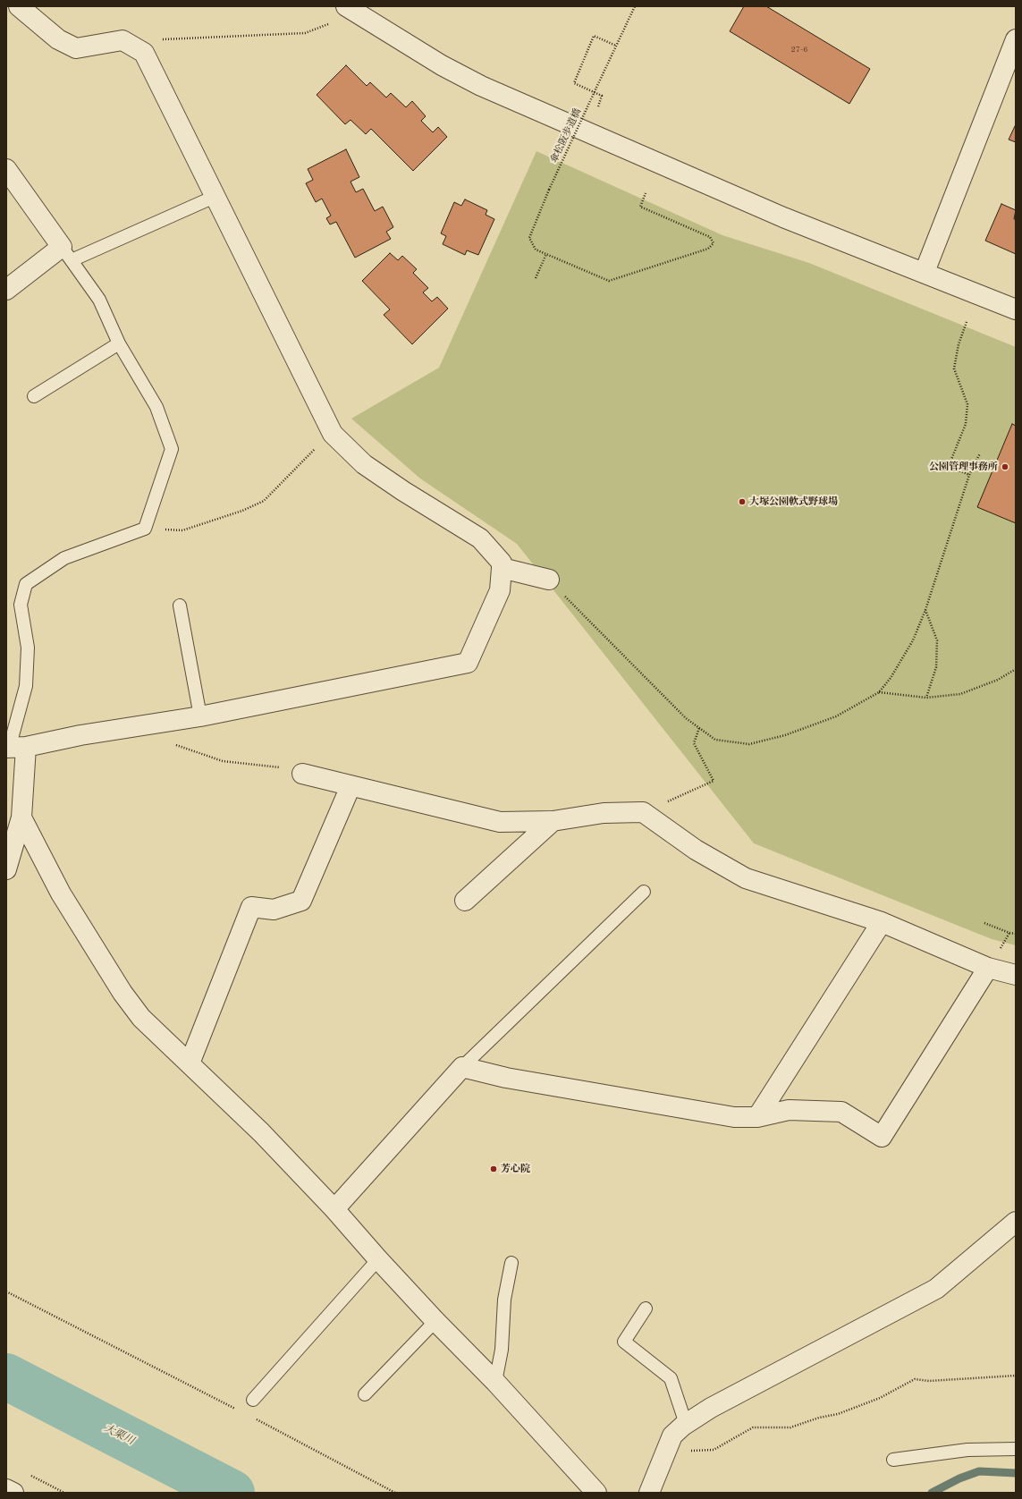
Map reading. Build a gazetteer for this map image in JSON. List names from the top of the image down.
{
  "streets": {
    "path": ["傘松阪歩道橋"]
  },
  "water": ["大栗川"],
  "places": ["公園管理事務所", "大塚公園軟式野球場", "芳心院"],
  "house_numbers": ["27-6"]
}
